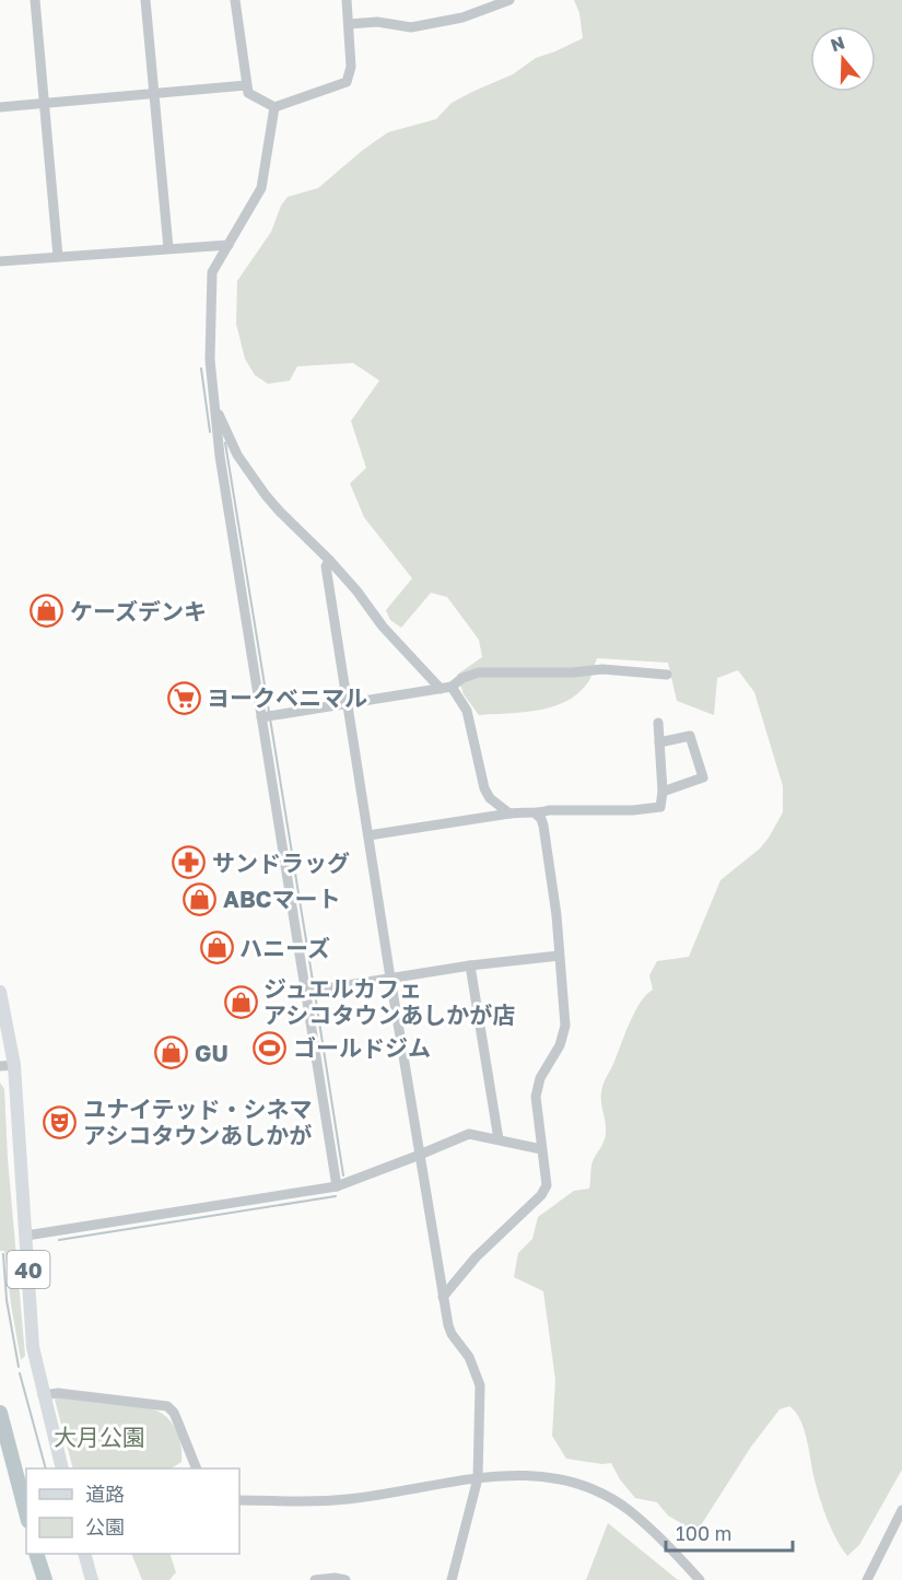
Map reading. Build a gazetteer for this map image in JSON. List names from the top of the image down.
{
  "streets": {
    "main road": ["40"]
  },
  "parks": ["大月公園"],
  "places": {
    "shop": [
      "ケーズデンキ",
      "ABCマート",
      "ハニーズ",
      "ジュエルカフェ アシコタウンあしかが店",
      "GU"
    ],
    "supermarket": ["ヨークベニマル"],
    "pharmacy": ["サンドラッグ"],
    "sports": ["ゴールドジム"],
    "theatre": ["ユナイテッド・シネマ アシコタウンあしかが"]
  },
  "legend": ["道路", "公園"],
  "scale_bar": "100 m",
  "north": "top"
}
